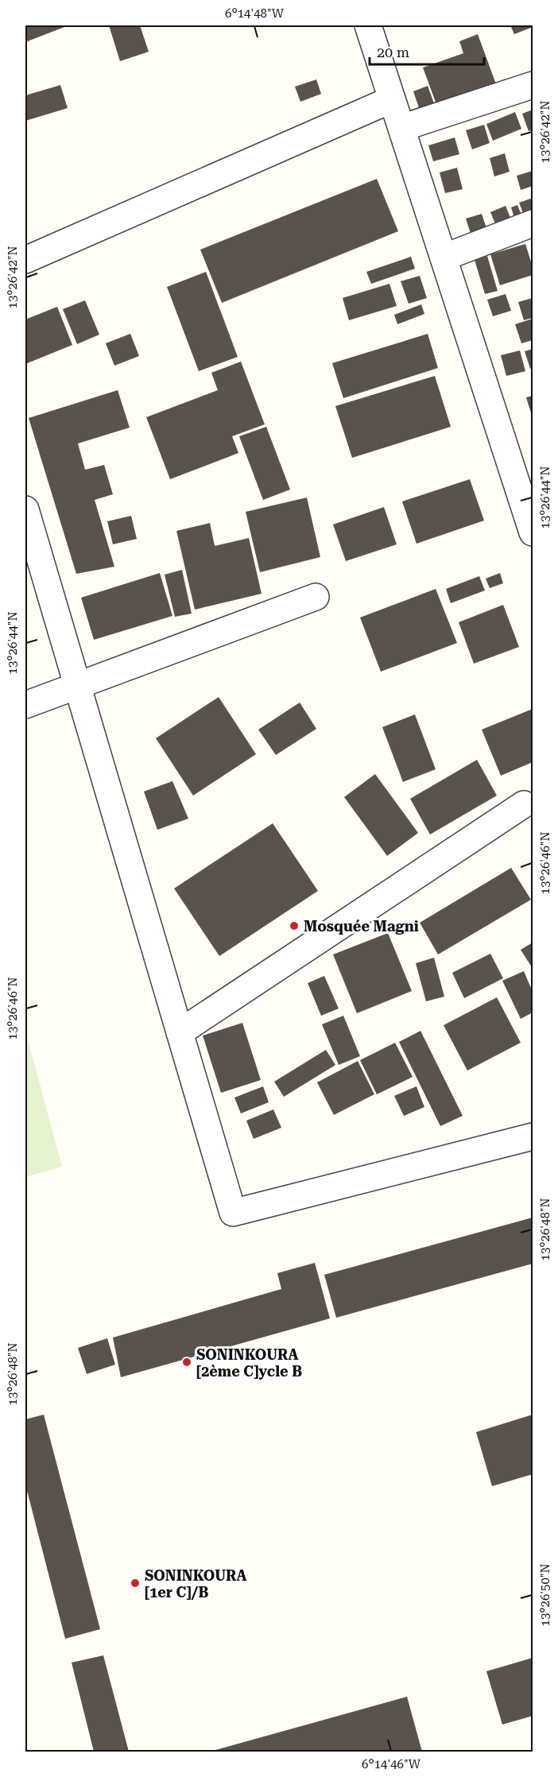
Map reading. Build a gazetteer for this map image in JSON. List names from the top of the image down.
{
  "places": ["Mosquée Magni", "SONINKOURA [2ème C]ycle B", "SONINKOURA [1er C]/B"],
  "scale_bar": "20 m",
  "coordinates": [
    "6°14'48\"W",
    "13°26'42\"N",
    "13°26'44\"N",
    "13°26'46\"N",
    "13°26'48\"N",
    "13°26'50\"N",
    "6°14'46\"W"
  ]
}
